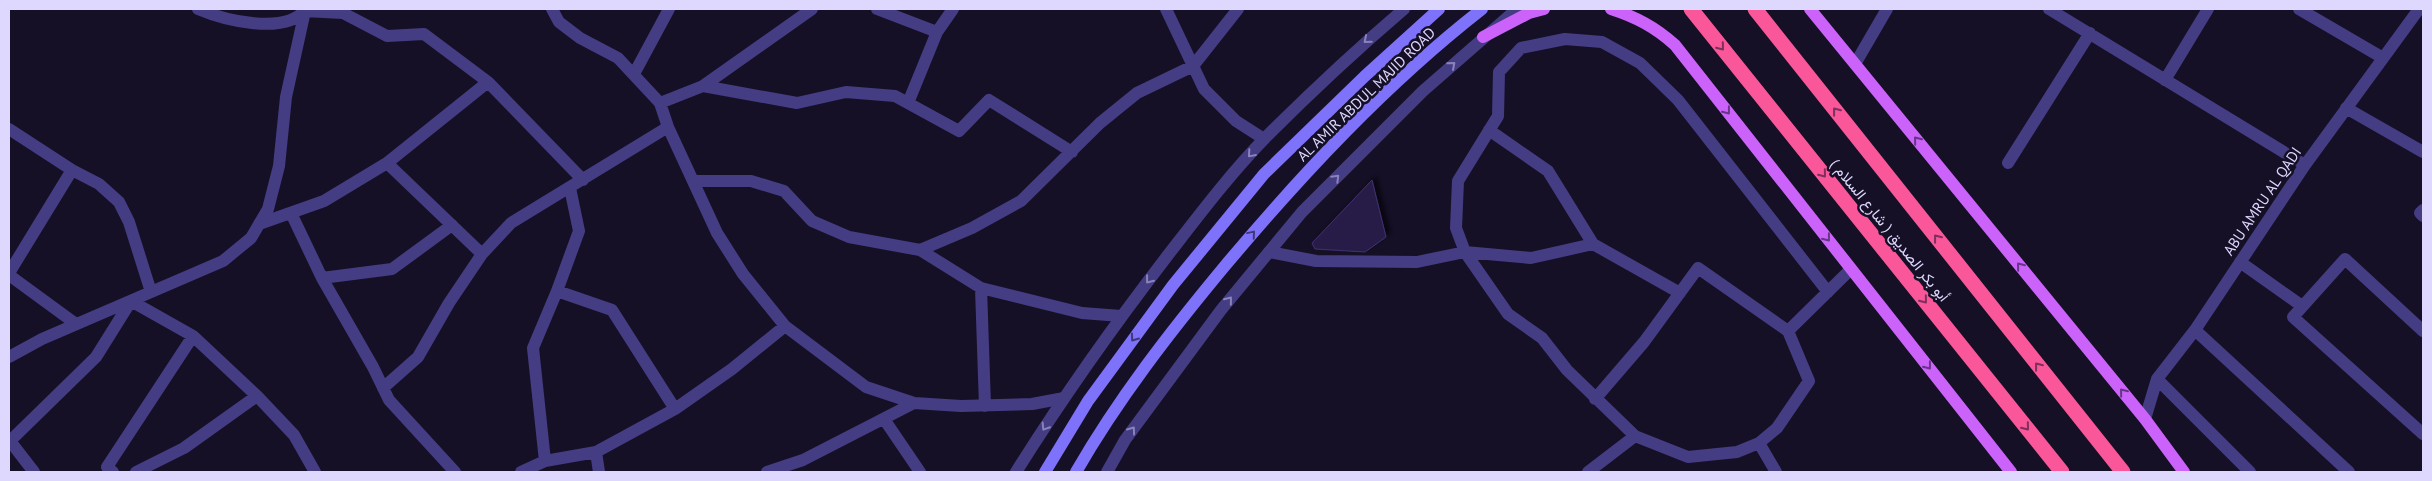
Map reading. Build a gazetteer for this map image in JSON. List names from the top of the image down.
{
  "streets": {
    "highway": ["( شارع السلام ) أبو بكر الصديق"],
    "main road": ["AL AMIR ABDUL MAJID ROAD"],
    "street": ["ABU AMRU AL QADI"]
  }
}
